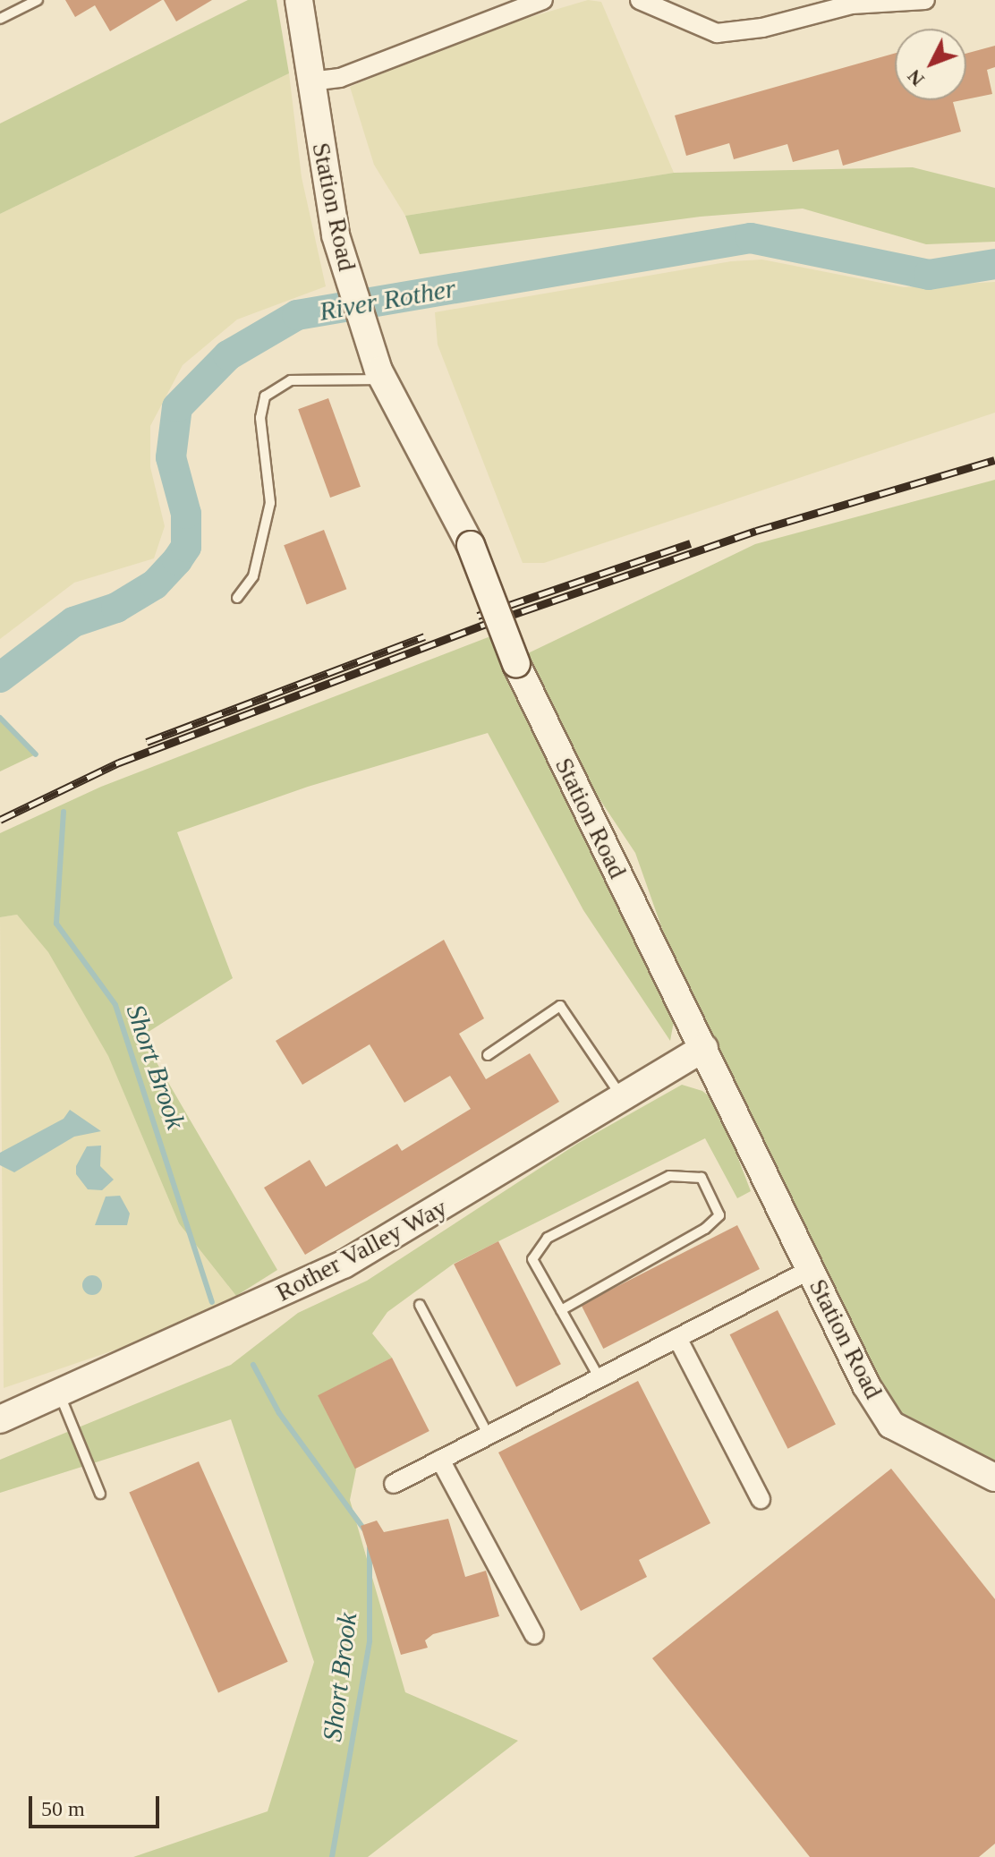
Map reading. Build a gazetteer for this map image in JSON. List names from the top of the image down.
{
  "streets": {
    "main road": ["Station Road", "Rother Valley Way"]
  },
  "crossings": [
    ["Station Road", "Rother Valley Way"]
  ],
  "water": ["River Rother", "Short Brook"],
  "scale_bar": "50 m",
  "north": "bottom left"
}
